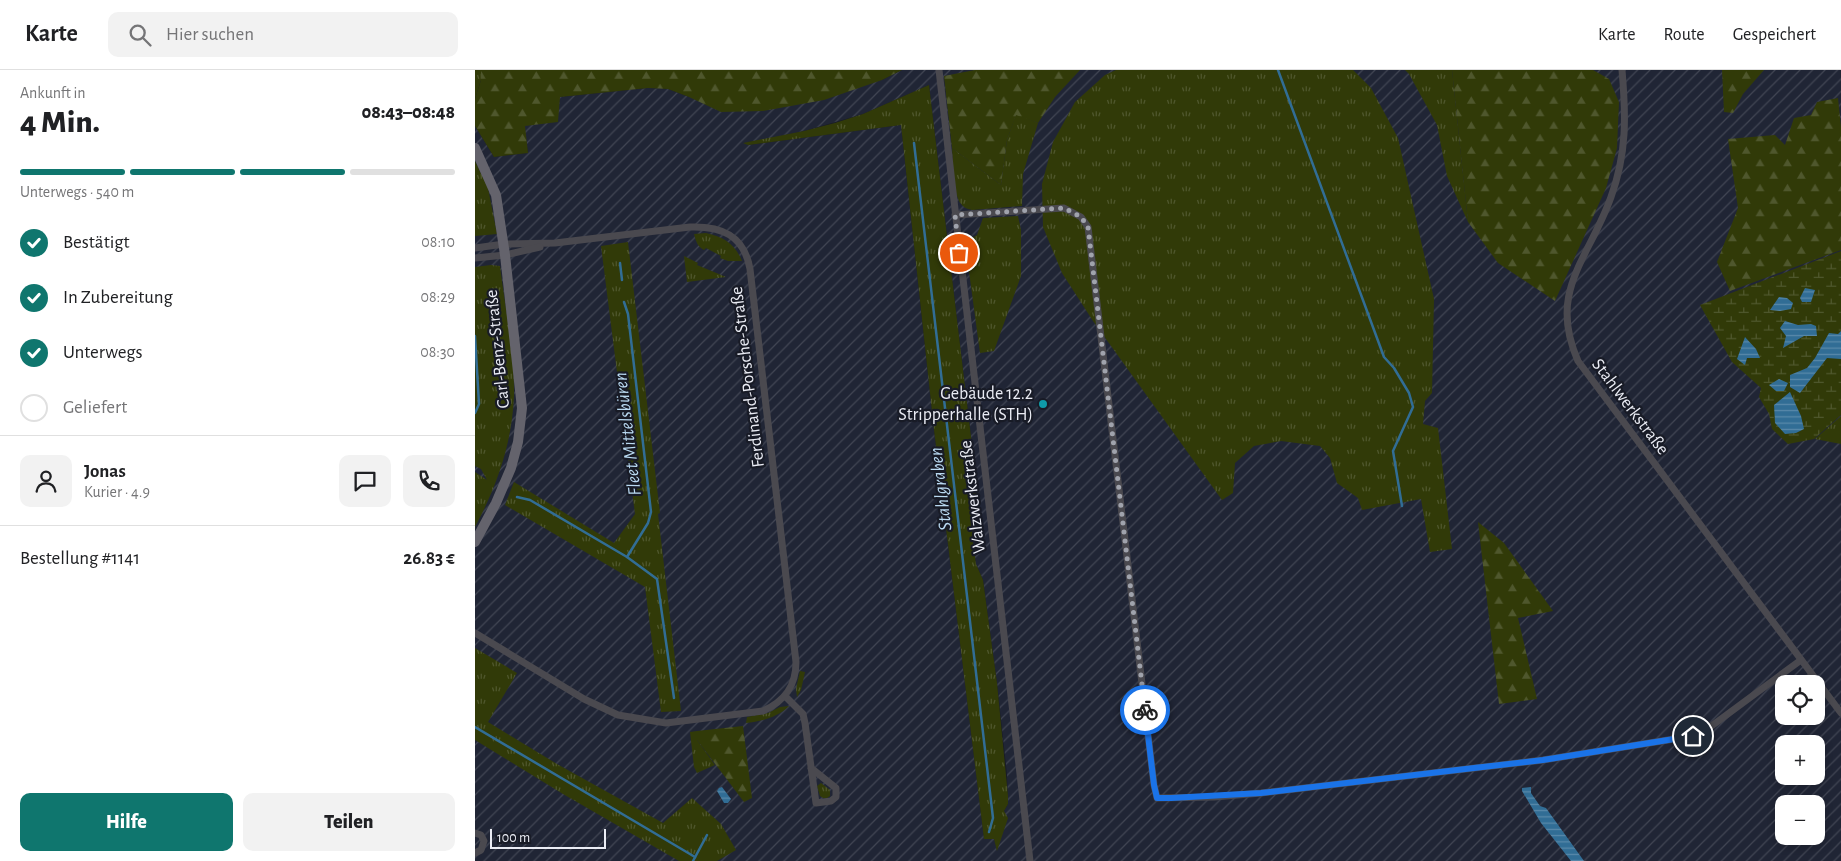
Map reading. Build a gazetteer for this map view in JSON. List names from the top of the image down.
{
  "streets": {
    "street": [
      "Carl-Benz-Straße",
      "Ferdinand-Porsche-Straße",
      "Stahlwerkstraße",
      "Walzwerkstraße"
    ]
  },
  "crossings": [
    ["Carl-Benz-Straße", "Ferdinand-Porsche-Straße"]
  ],
  "water": ["Fleet Mittelsbüren", "Stahlgraben"],
  "places": ["Gebäude 12.2 Stripperhalle (STH)"],
  "scale_bar": "100 m",
  "page": {
    "header": "Karte",
    "search": "Hier suchen",
    "nav": ["Karte", "Route", "Gespeichert"],
    "heading": ["4 Min.", "Ankunft in", "08:43–08:48"],
    "panel": [
      "Jonas",
      "Kurier · 4.9",
      "Bestellung #1141",
      "26.83 €"
    ],
    "bar": "Unterwegs · 540 m",
    "list": [
      ["Bestätigt", "08:10"],
      ["In Zubereitung", "08:29"],
      ["Unterwegs", "08:30"],
      "Geliefert"
    ],
    "map_buttons": ["+", "−"],
    "buttons": ["Hilfe", "Teilen"],
    "scale": "100 m"
  }
}
